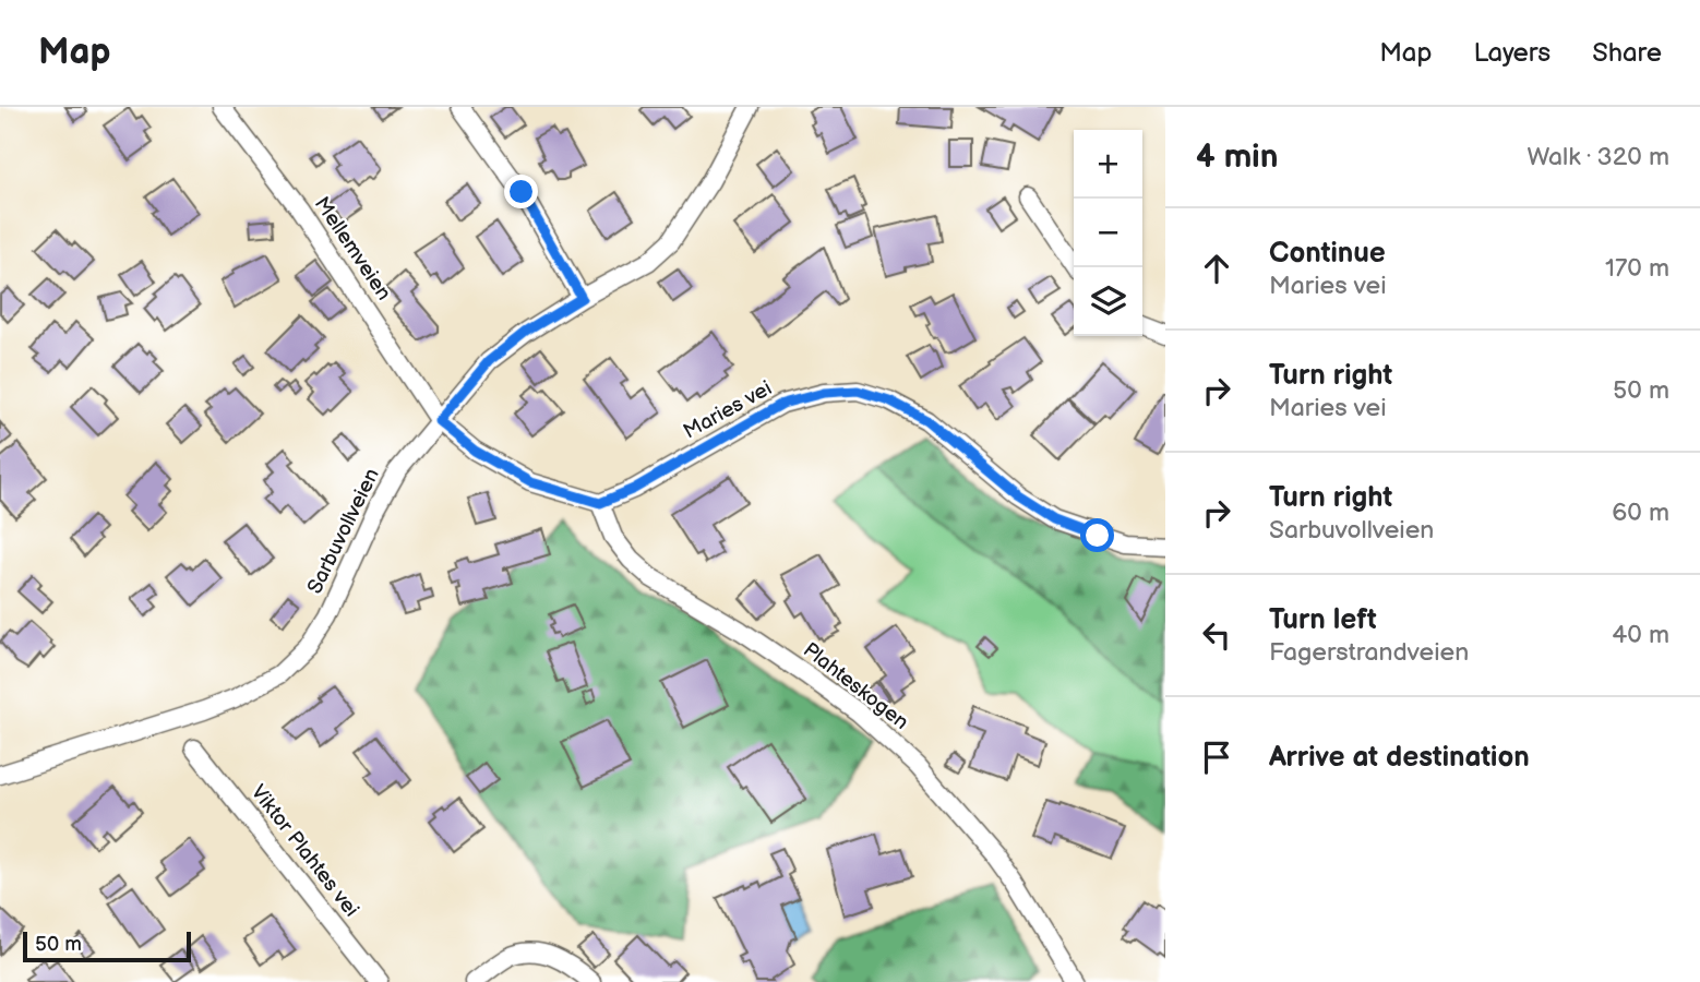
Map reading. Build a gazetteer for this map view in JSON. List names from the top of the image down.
{
  "streets": {
    "street": [
      "Mellemveien",
      "Maries vei",
      "Sarbuvollveien",
      "Plahteskogen",
      "Viktor Plahtes vei"
    ]
  },
  "crossings": [
    ["Mellemveien", "Sarbuvollveien"],
    ["Maries vei", "Plahteskogen"]
  ],
  "scale_bar": "50 m",
  "page": {
    "header": "Map",
    "nav": ["Map", "Layers", "Share"],
    "heading": ["4 min", "Walk · 320 m"],
    "map_buttons": ["+", "−"],
    "list": [
      ["Continue", "Maries vei", "170 m"],
      ["Turn right", "Maries vei", "50 m"],
      ["Turn right", "Sarbuvollveien", "60 m"],
      ["Turn left", "Fagerstrandveien", "40 m"],
      "Arrive at destination"
    ],
    "scale": "50 m"
  }
}
